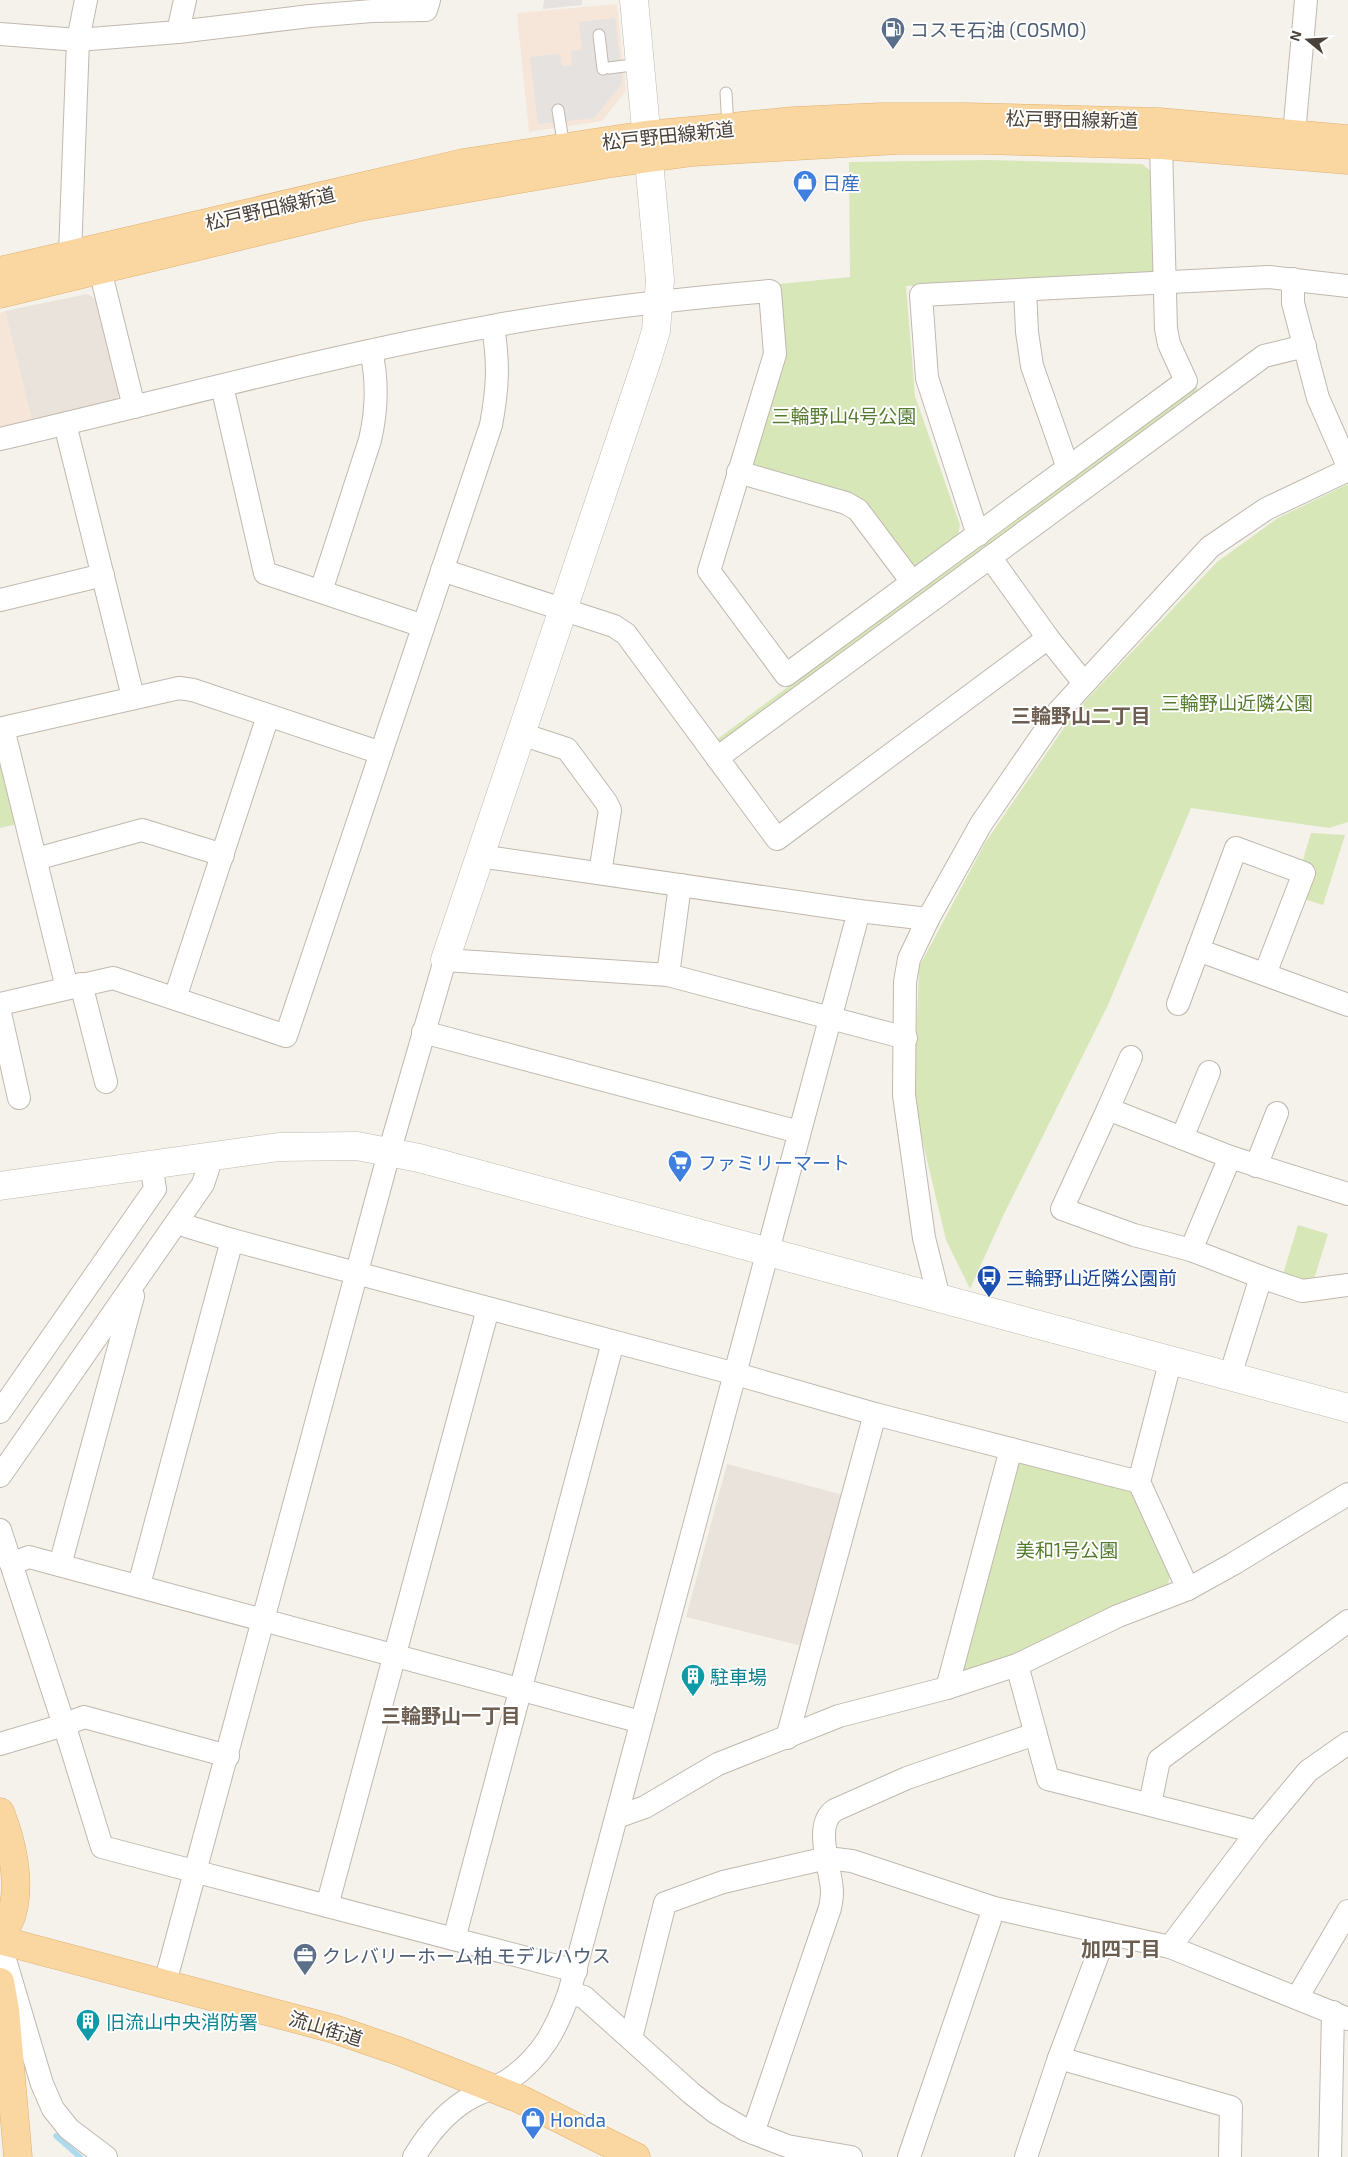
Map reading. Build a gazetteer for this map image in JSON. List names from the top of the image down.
{
  "streets": {
    "main road": ["松戸野田線新道", "流山街道"]
  },
  "districts": ["三輪野山二丁目", "三輪野山一丁目", "加四丁目"],
  "parks": ["三輪野山4号公園", "三輪野山近隣公園", "美和1号公園"],
  "places": {
    "fuel station": ["コスモ石油 (COSMO)"],
    "shop": ["日産", "Honda"],
    "supermarket": ["ファミリーマート"],
    "bus stop": ["三輪野山近隣公園前"],
    "building": ["駐車場", "旧流山中央消防署"],
    "office": ["クレバリーホーム柏 モデルハウス"]
  },
  "north": "left"
}
